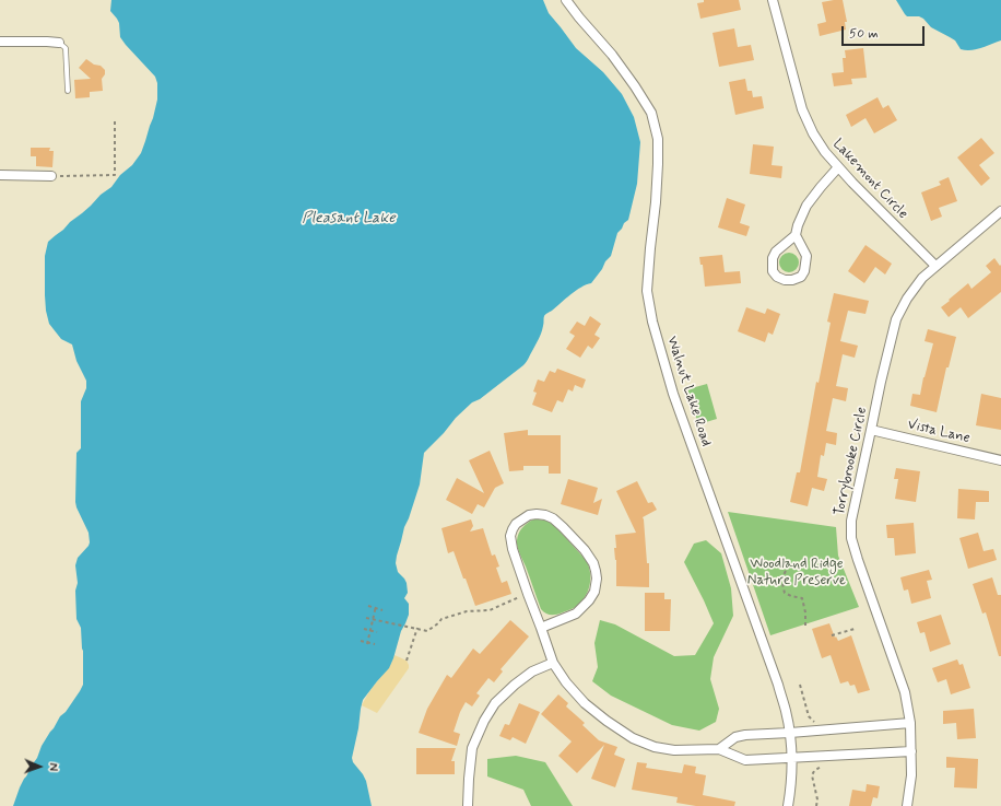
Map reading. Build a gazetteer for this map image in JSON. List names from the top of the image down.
{
  "streets": {
    "street": [
      "Lakemont Circle",
      "Walnut Lake Road",
      "Vista Lane",
      "Torrybrooke Circle"
    ]
  },
  "crossings": [
    ["Lakemont Circle", "Torrybrooke Circle"],
    ["Vista Lane", "Torrybrooke Circle"]
  ],
  "water": ["Pleasant Lake"],
  "parks": ["Woodland Ridge Nature Preserve"],
  "scale_bar": "50 m",
  "north": "right"
}
